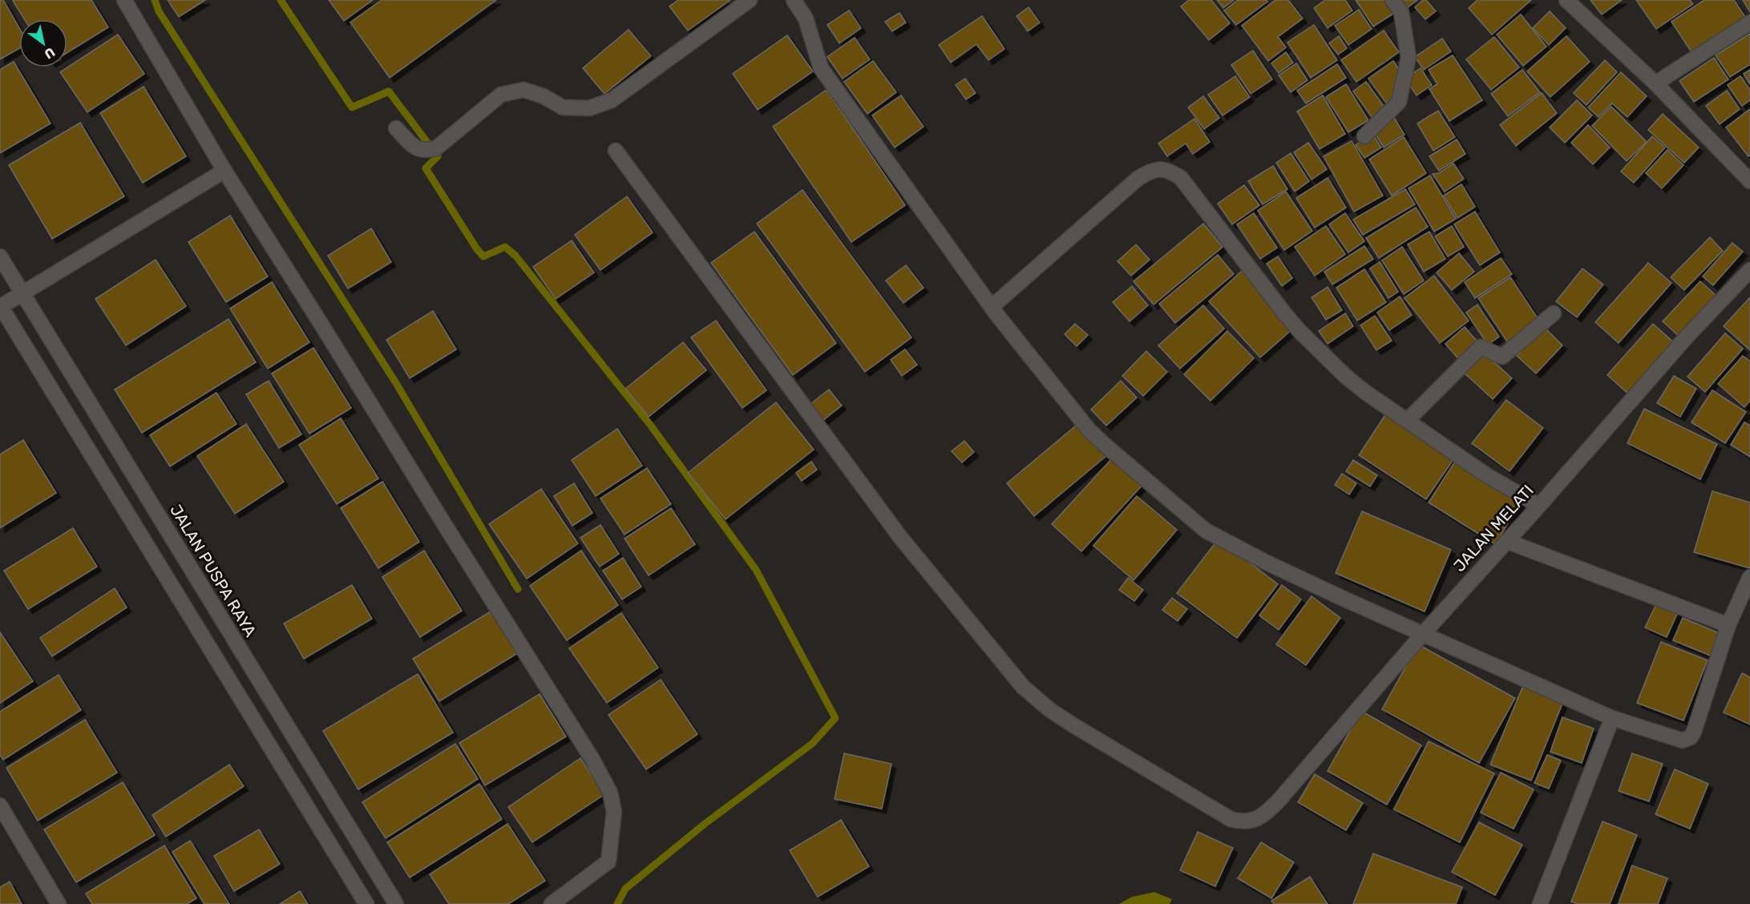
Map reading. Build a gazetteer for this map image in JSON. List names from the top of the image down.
{
  "streets": {
    "street": ["JALAN MELATI", "JALAN PUSPA RAYA"]
  },
  "north": "bottom right"
}
